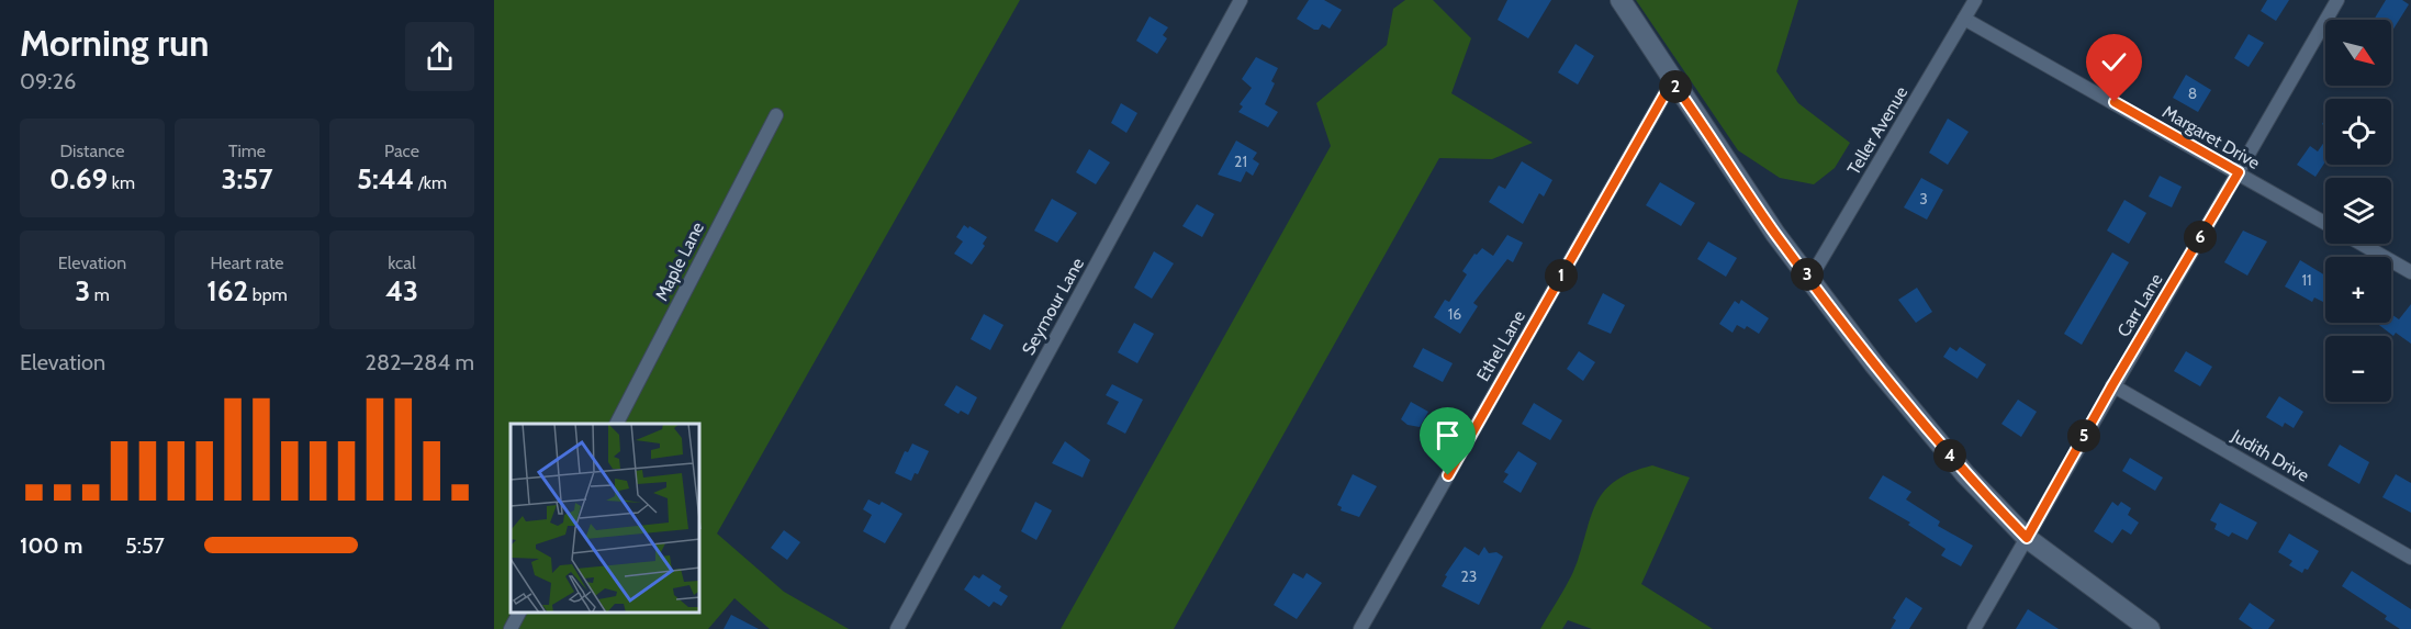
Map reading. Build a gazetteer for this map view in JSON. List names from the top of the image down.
{
  "streets": {
    "street": [
      "Teller Avenue",
      "Margaret Drive",
      "Maple Lane",
      "Carr Lane",
      "Seymour Lane",
      "Ethel Lane",
      "Judith Drive"
    ]
  },
  "crossings": [
    ["Teller Avenue", "Margaret Drive"],
    ["Margaret Drive", "Carr Lane"],
    ["Carr Lane", "Judith Drive"]
  ],
  "house_numbers": [
    "8",
    "21",
    "3",
    "11",
    "16",
    "23"
  ],
  "north": "bottom right",
  "page": {
    "heading": ["Morning run", "09:26"],
    "map_buttons": ["+", "−"],
    "pins": [
      "2",
      "6",
      "3",
      "1",
      "5",
      "4"
    ],
    "stats": [
      ["Distance", "0.69 km"],
      ["Time", "3:57"],
      ["Pace", "5:44 /km"],
      ["Elevation", "3 m"],
      ["Heart rate", "162 bpm"],
      ["kcal", "43"]
    ],
    "chart": ["Elevation", "282–284 m"],
    "list": [
      {
        "name": "100 m",
        "note": "5:57"
      }
    ]
  }
}
